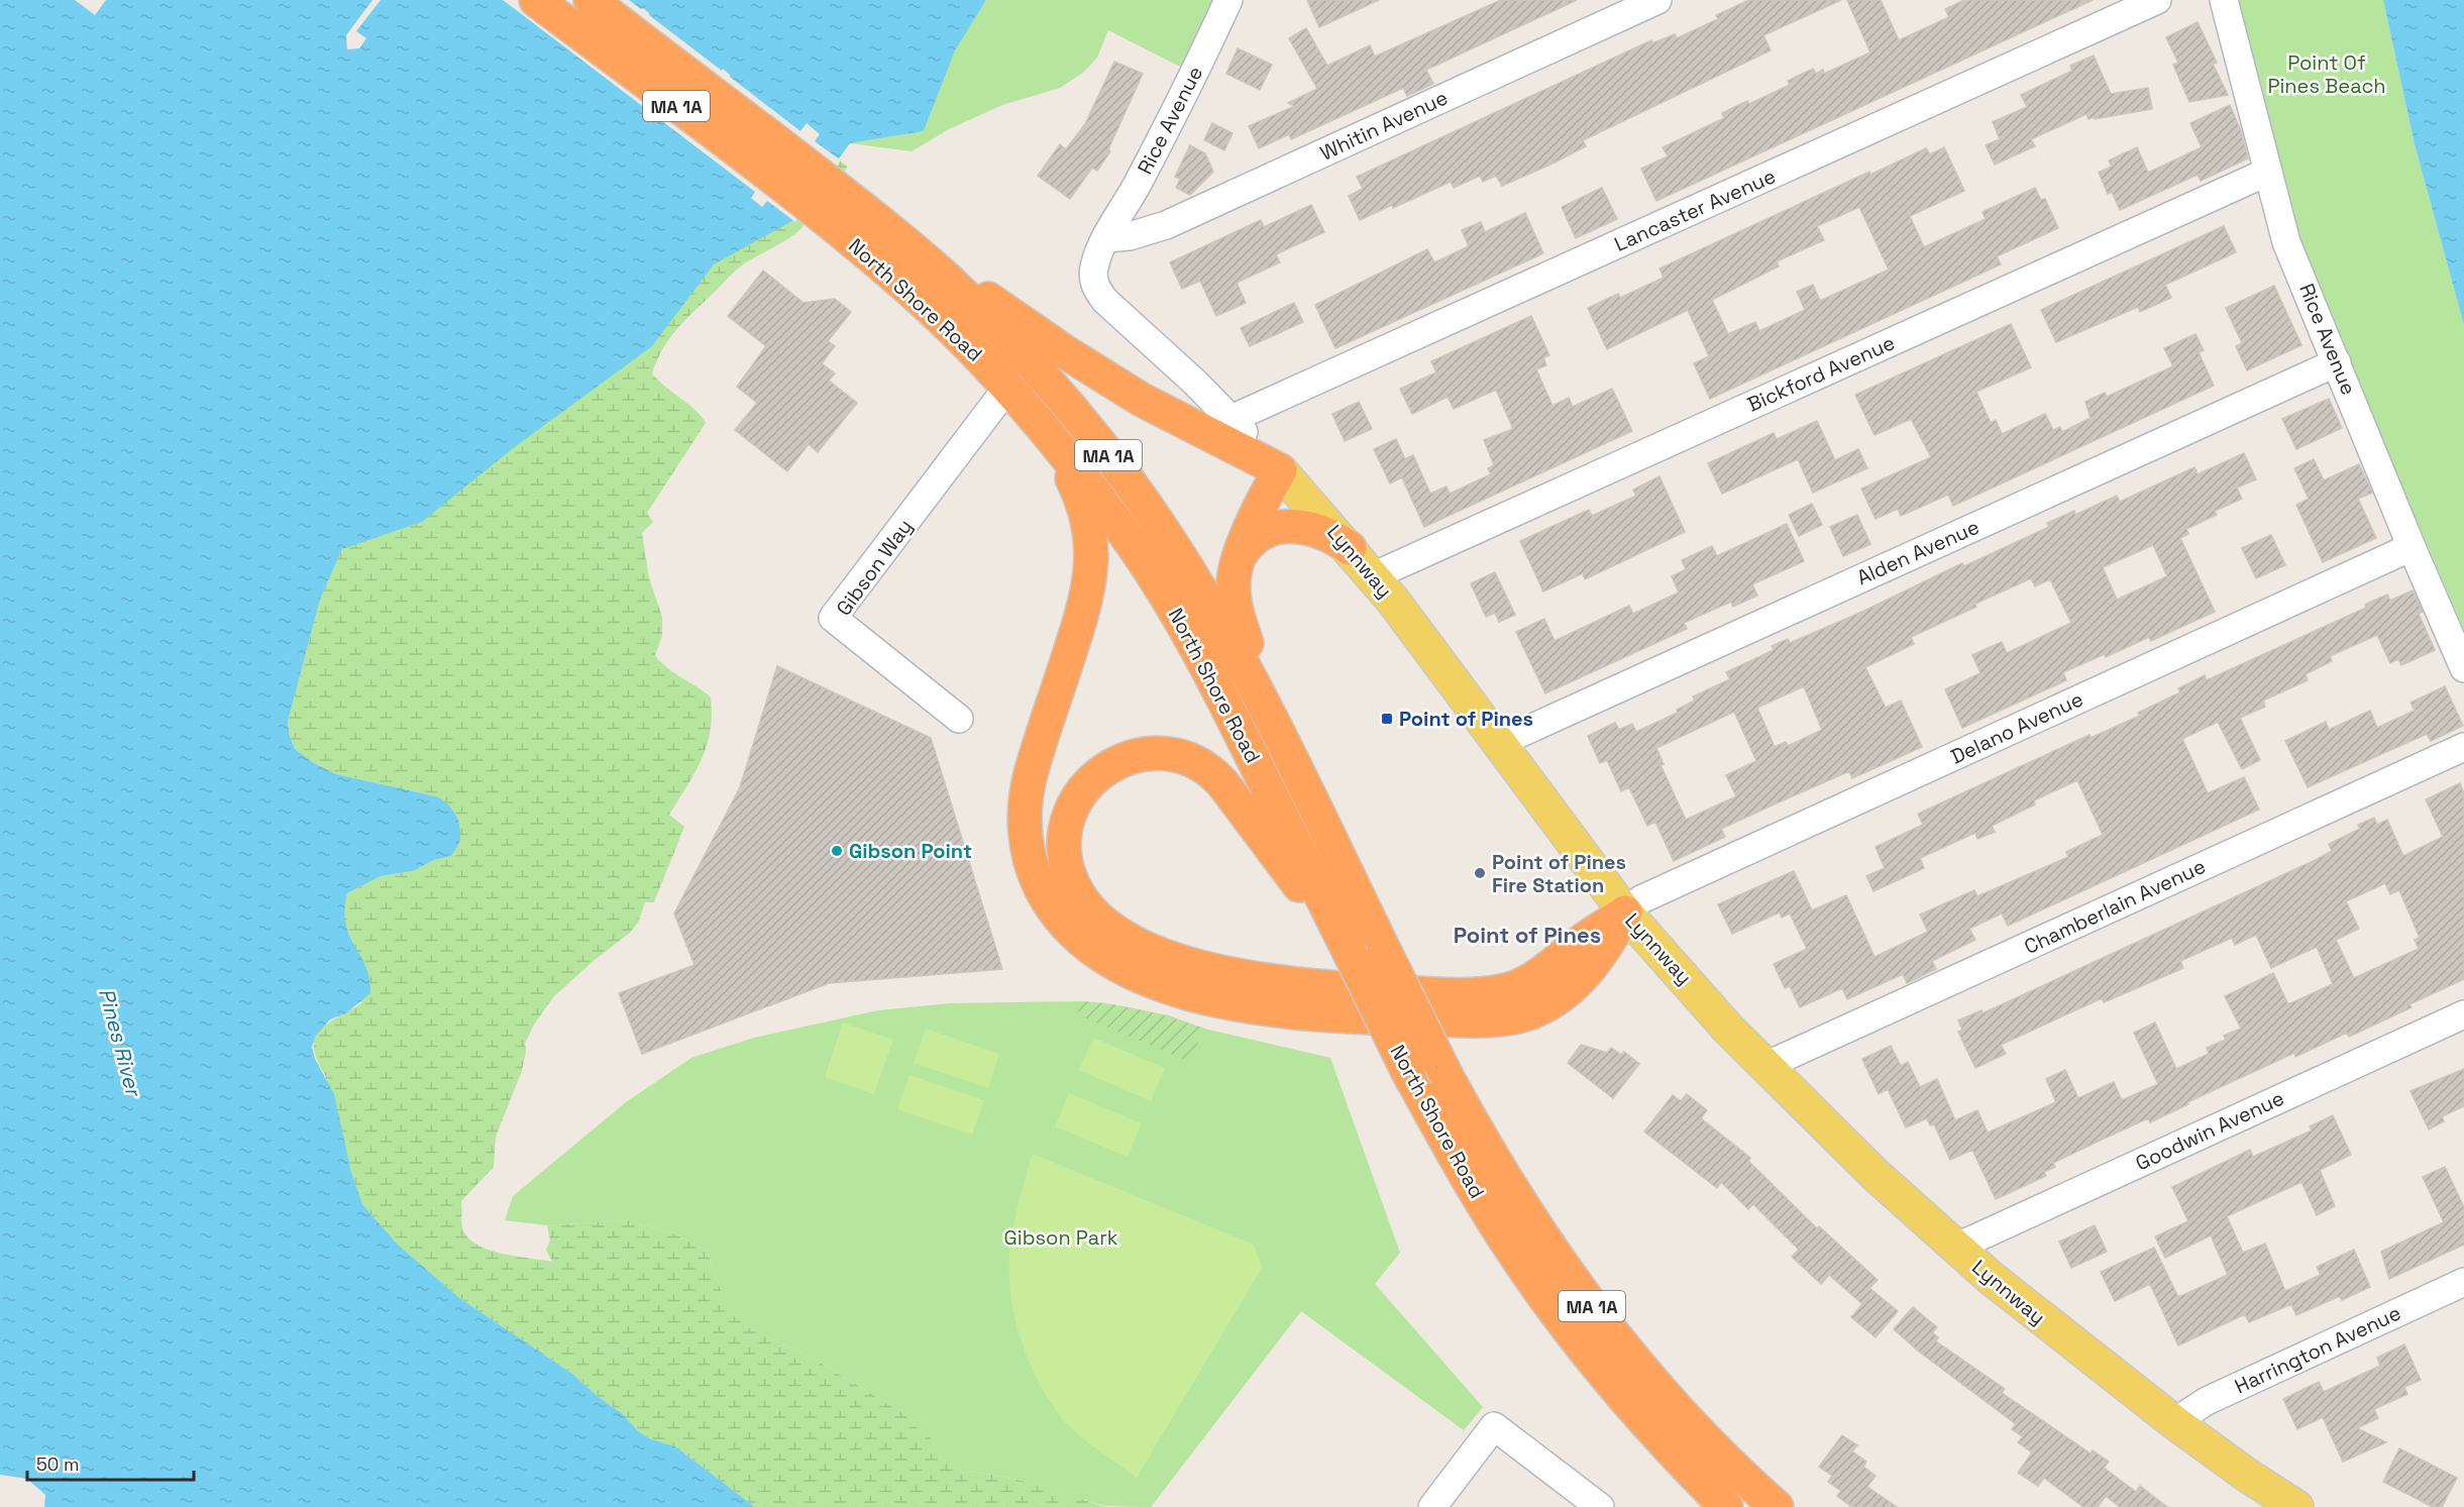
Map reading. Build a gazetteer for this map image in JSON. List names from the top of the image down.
{
  "streets": {
    "highway": ["MA 1A", "North Shore Road"],
    "main road": ["Lynnway"],
    "street": [
      "Rice Avenue",
      "Whitin Avenue",
      "Lancaster Avenue",
      "Bickford Avenue",
      "Alden Avenue",
      "Gibson Way",
      "Delano Avenue",
      "Chamberlain Avenue",
      "Goodwin Avenue",
      "Harrington Avenue"
    ]
  },
  "crossings": [
    ["Rice Avenue", "Whitin Avenue"],
    ["Rice Avenue", "Bickford Avenue"],
    ["Rice Avenue", "Alden Avenue"],
    ["Rice Avenue", "Lynnway"],
    ["Rice Avenue", "Delano Avenue"],
    ["Whitin Avenue", "Lynnway"],
    ["Lancaster Avenue", "Lynnway"],
    ["North Shore Road", "Gibson Way"],
    ["Bickford Avenue", "Lynnway"],
    ["Alden Avenue", "Lynnway"],
    ["Lynnway", "Delano Avenue"],
    ["Lynnway", "Chamberlain Avenue"],
    ["Lynnway", "Goodwin Avenue"],
    ["Lynnway", "Harrington Avenue"]
  ],
  "districts": ["Point of Pines"],
  "water": ["Pines River"],
  "parks": ["Point Of Pines Beach", "Gibson Park"],
  "places": {
    "transit": ["Point of Pines"],
    "other": ["Gibson Point", "Point of Pines Fire Station"]
  },
  "scale_bar": "50 m"
}
